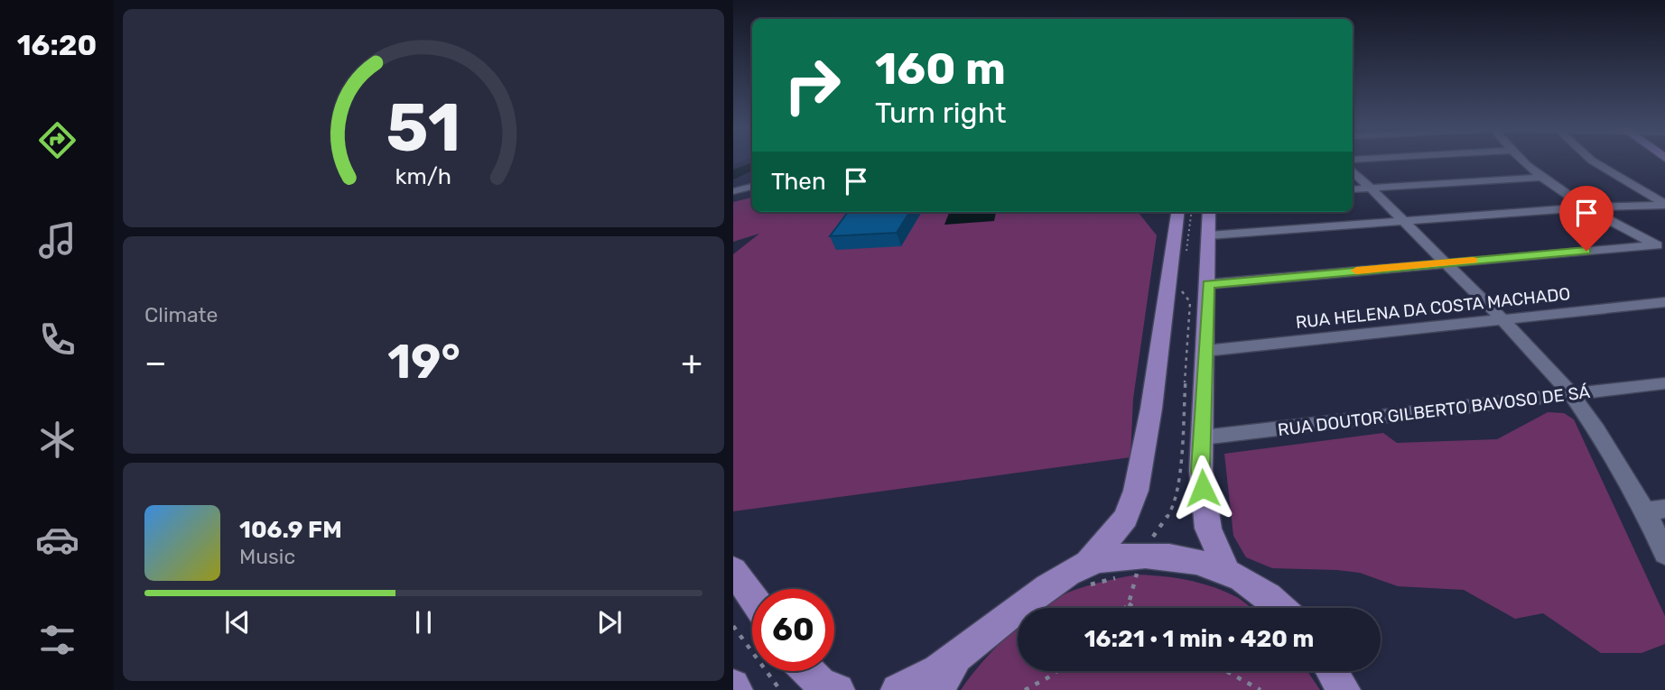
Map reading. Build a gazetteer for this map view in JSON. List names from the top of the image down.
{
  "streets": {
    "street": ["RUA HELENA DA COSTA MACHADO", "RUA DOUTOR GILBERTO BAVOSO DE SÁ"]
  },
  "page": {
    "tabs": "16:20",
    "turn": ["160 m", "Turn right"],
    "then": "Then",
    "tile": "Climate",
    "heat": ["−", "19°", "+"],
    "song": ["106.9 FM", "Music"],
    "limit": "60",
    "trip": "16:21 · 1 min · 420 m",
    "gauge": ["51", "km/h"]
  }
}
